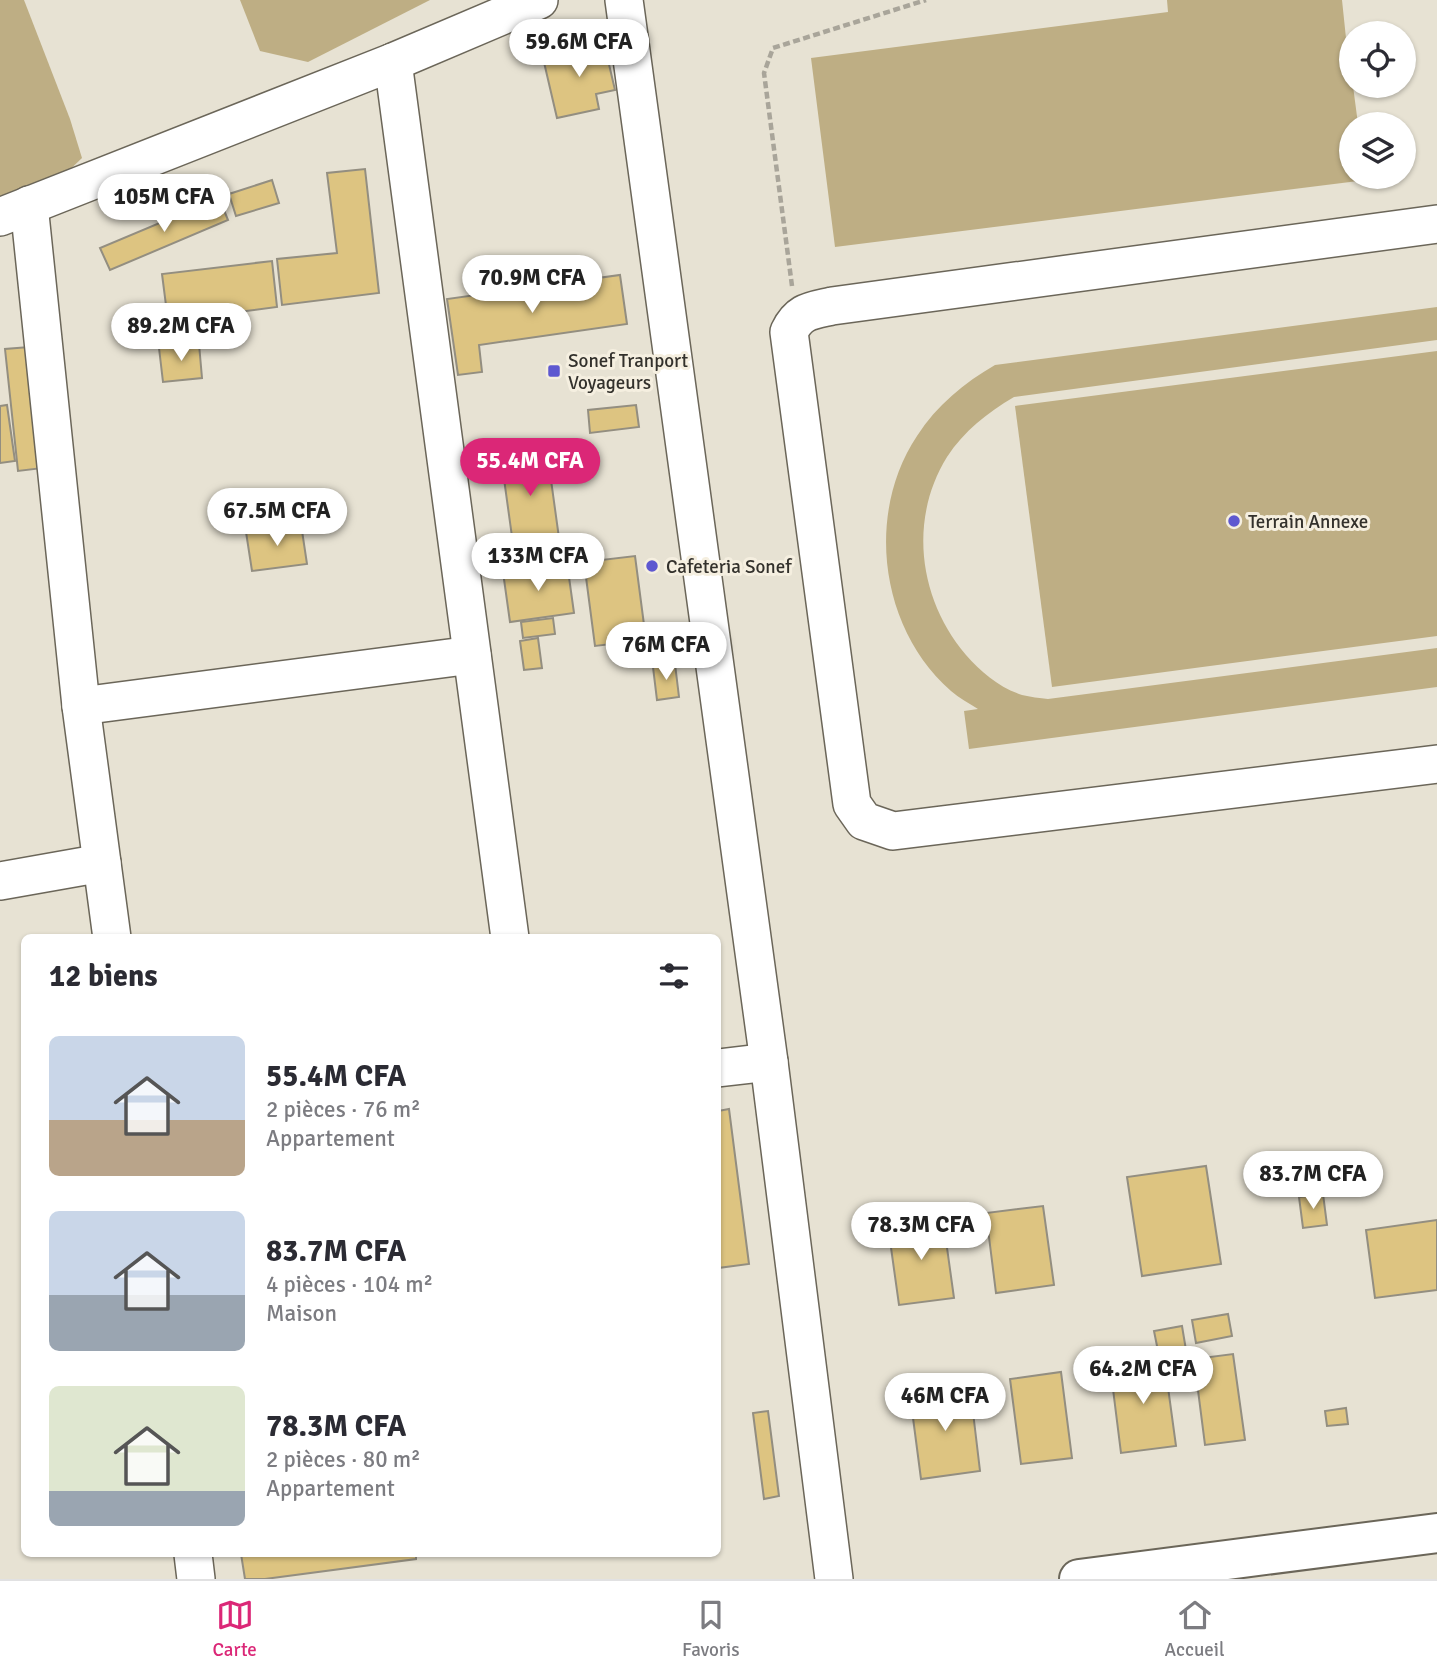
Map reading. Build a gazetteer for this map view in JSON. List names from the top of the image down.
{
  "places": {
    "transit": ["Sonef Tranport Voyageurs"],
    "other": ["Terrain Annexe", "Cafeteria Sonef"]
  },
  "page": {
    "price": [
      "59.6M CFA",
      "105M CFA",
      "70.9M CFA",
      "89.2M CFA",
      "55.4M CFA",
      "67.5M CFA",
      "133M CFA",
      "76M CFA",
      "83.7M CFA",
      "78.3M CFA",
      "64.2M CFA",
      "46M CFA"
    ],
    "heading": "12 biens",
    "list": [
      {
        "name": "55.4M CFA",
        "note": "2 pièces · 76 m² · Appartement"
      },
      {
        "name": "83.7M CFA",
        "note": "4 pièces · 104 m² · Maison"
      },
      {
        "name": "78.3M CFA",
        "note": "2 pièces · 80 m² · Appartement"
      }
    ],
    "tabs": ["Carte", "Favoris", "Accueil"]
  }
}
